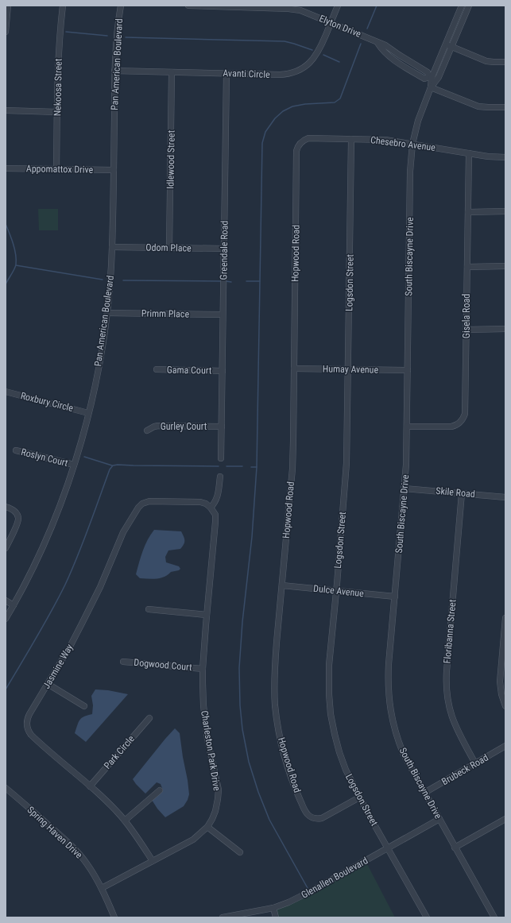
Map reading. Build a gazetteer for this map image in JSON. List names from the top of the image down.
{
  "streets": {
    "street": [
      "Elyton Drive",
      "Pan American Boulevard",
      "Avanti Circle",
      "Nekoosa Street",
      "Chesebro Avenue",
      "Idlewood Street",
      "Appomattox Drive",
      "Odom Place",
      "Greendale Road",
      "Hopwood Road",
      "South Biscayne Drive",
      "Logsdon Street",
      "Primm Place",
      "Gisela Road",
      "Humay Avenue",
      "Gama Court",
      "Roxbury Circle",
      "Gurley Court",
      "Roslyn Court",
      "Skile Road",
      "Dulce Avenue",
      "Floribanna Street",
      "Dogwood Court",
      "Jasmine Way",
      "Charleston Park Drive",
      "Park Circle",
      "Brubeck Road",
      "Spring Haven Drive",
      "Glenallen Boulevard"
    ]
  },
  "crossings": [
    ["Elyton Drive", "Avanti Circle"],
    ["Elyton Drive", "South Biscayne Drive"],
    ["Pan American Boulevard", "Avanti Circle"],
    ["Pan American Boulevard", "Appomattox Drive"],
    ["Pan American Boulevard", "Odom Place"],
    ["Pan American Boulevard", "Primm Place"],
    ["Pan American Boulevard", "Roxbury Circle"],
    ["Pan American Boulevard", "Roslyn Court"],
    ["Avanti Circle", "Idlewood Street"],
    ["Avanti Circle", "Greendale Road"],
    ["Nekoosa Street", "Appomattox Drive"],
    ["Chesebro Avenue", "Hopwood Road"],
    ["Chesebro Avenue", "South Biscayne Drive"],
    ["Chesebro Avenue", "Logsdon Street"],
    ["Chesebro Avenue", "Gisela Road"],
    ["Idlewood Street", "Odom Place"],
    ["Odom Place", "Greendale Road"],
    ["Greendale Road", "Primm Place"],
    ["Greendale Road", "Gama Court"],
    ["Greendale Road", "Gurley Court"],
    ["Hopwood Road", "Logsdon Street"],
    ["Hopwood Road", "Humay Avenue"],
    ["Hopwood Road", "Dulce Avenue"],
    ["South Biscayne Drive", "Gisela Road"],
    ["South Biscayne Drive", "Humay Avenue"],
    ["South Biscayne Drive", "Skile Road"],
    ["South Biscayne Drive", "Dulce Avenue"],
    ["South Biscayne Drive", "Brubeck Road"],
    ["South Biscayne Drive", "Glenallen Boulevard"],
    ["Logsdon Street", "Humay Avenue"],
    ["Logsdon Street", "Dulce Avenue"],
    ["Logsdon Street", "Glenallen Boulevard"],
    ["Skile Road", "Floribanna Street"],
    ["Floribanna Street", "Brubeck Road"],
    ["Dogwood Court", "Charleston Park Drive"],
    ["Jasmine Way", "Charleston Park Drive"],
    ["Jasmine Way", "Park Circle"],
    ["Charleston Park Drive", "Spring Haven Drive"]
  ]
}
